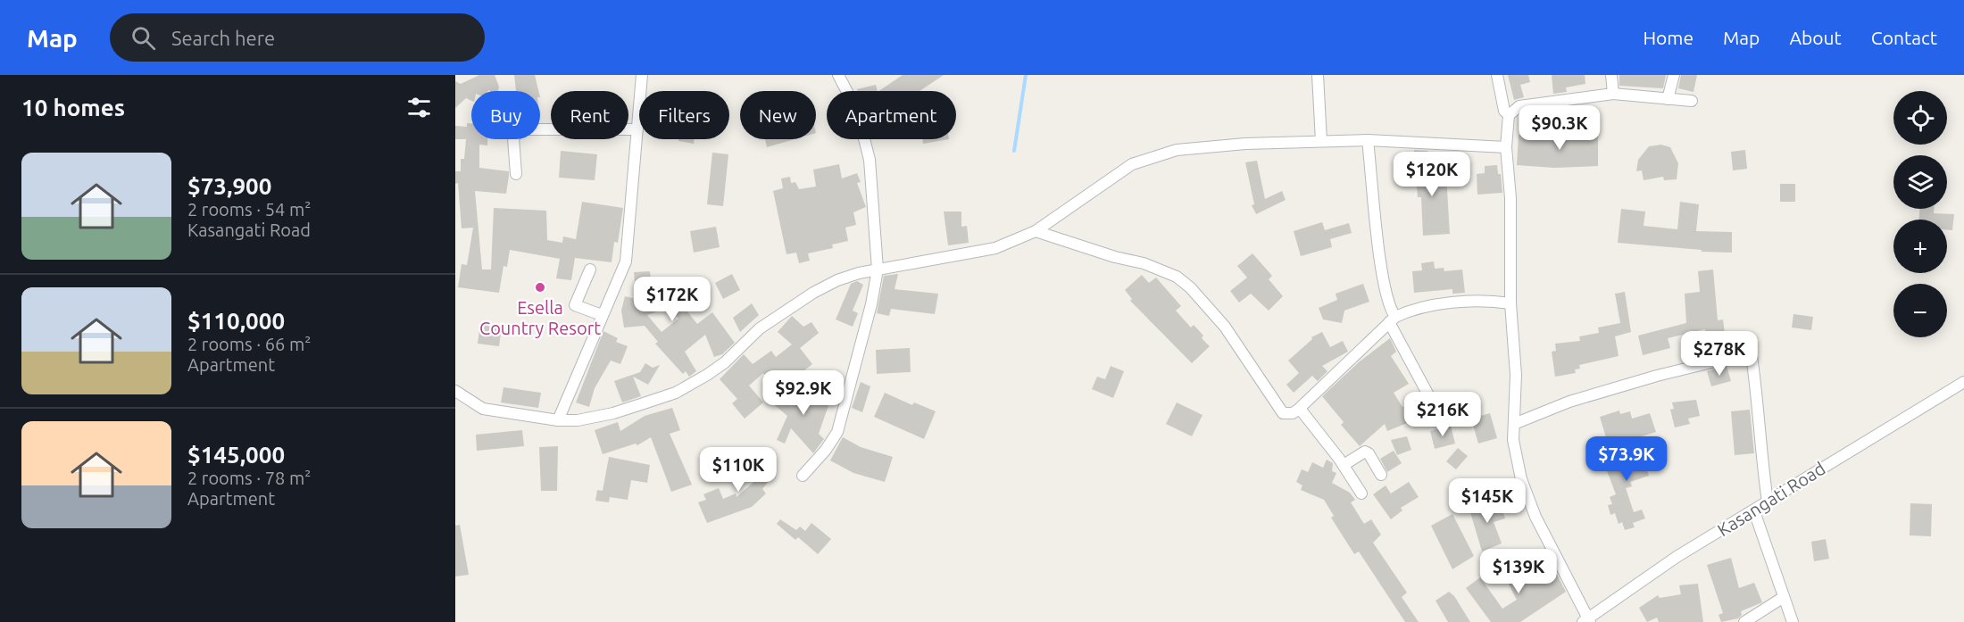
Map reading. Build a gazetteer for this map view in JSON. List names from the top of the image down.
{
  "streets": {
    "street": ["Kasangati Road"]
  },
  "places": ["Esella Country Resort"],
  "page": {
    "header": "Map",
    "search": "Search here",
    "nav": [
      "Home",
      "Map",
      "About",
      "Contact"
    ],
    "heading": "10 homes",
    "map_buttons": ["+", "−"],
    "chip": [
      "Buy",
      "Rent",
      "Filters",
      "New",
      "Apartment"
    ],
    "price": [
      "$90.3K",
      "$120K",
      "$172K",
      "$278K",
      "$92.9K",
      "$216K",
      "$73.9K",
      "$110K",
      "$145K",
      "$139K"
    ],
    "list": [
      {
        "name": "$73,900",
        "note": "2 rooms · 54 m² · Kasangati Road"
      },
      {
        "name": "$110,000",
        "note": "2 rooms · 66 m² · Apartment"
      },
      {
        "name": "$145,000",
        "note": "2 rooms · 78 m² · Apartment"
      }
    ]
  }
}
